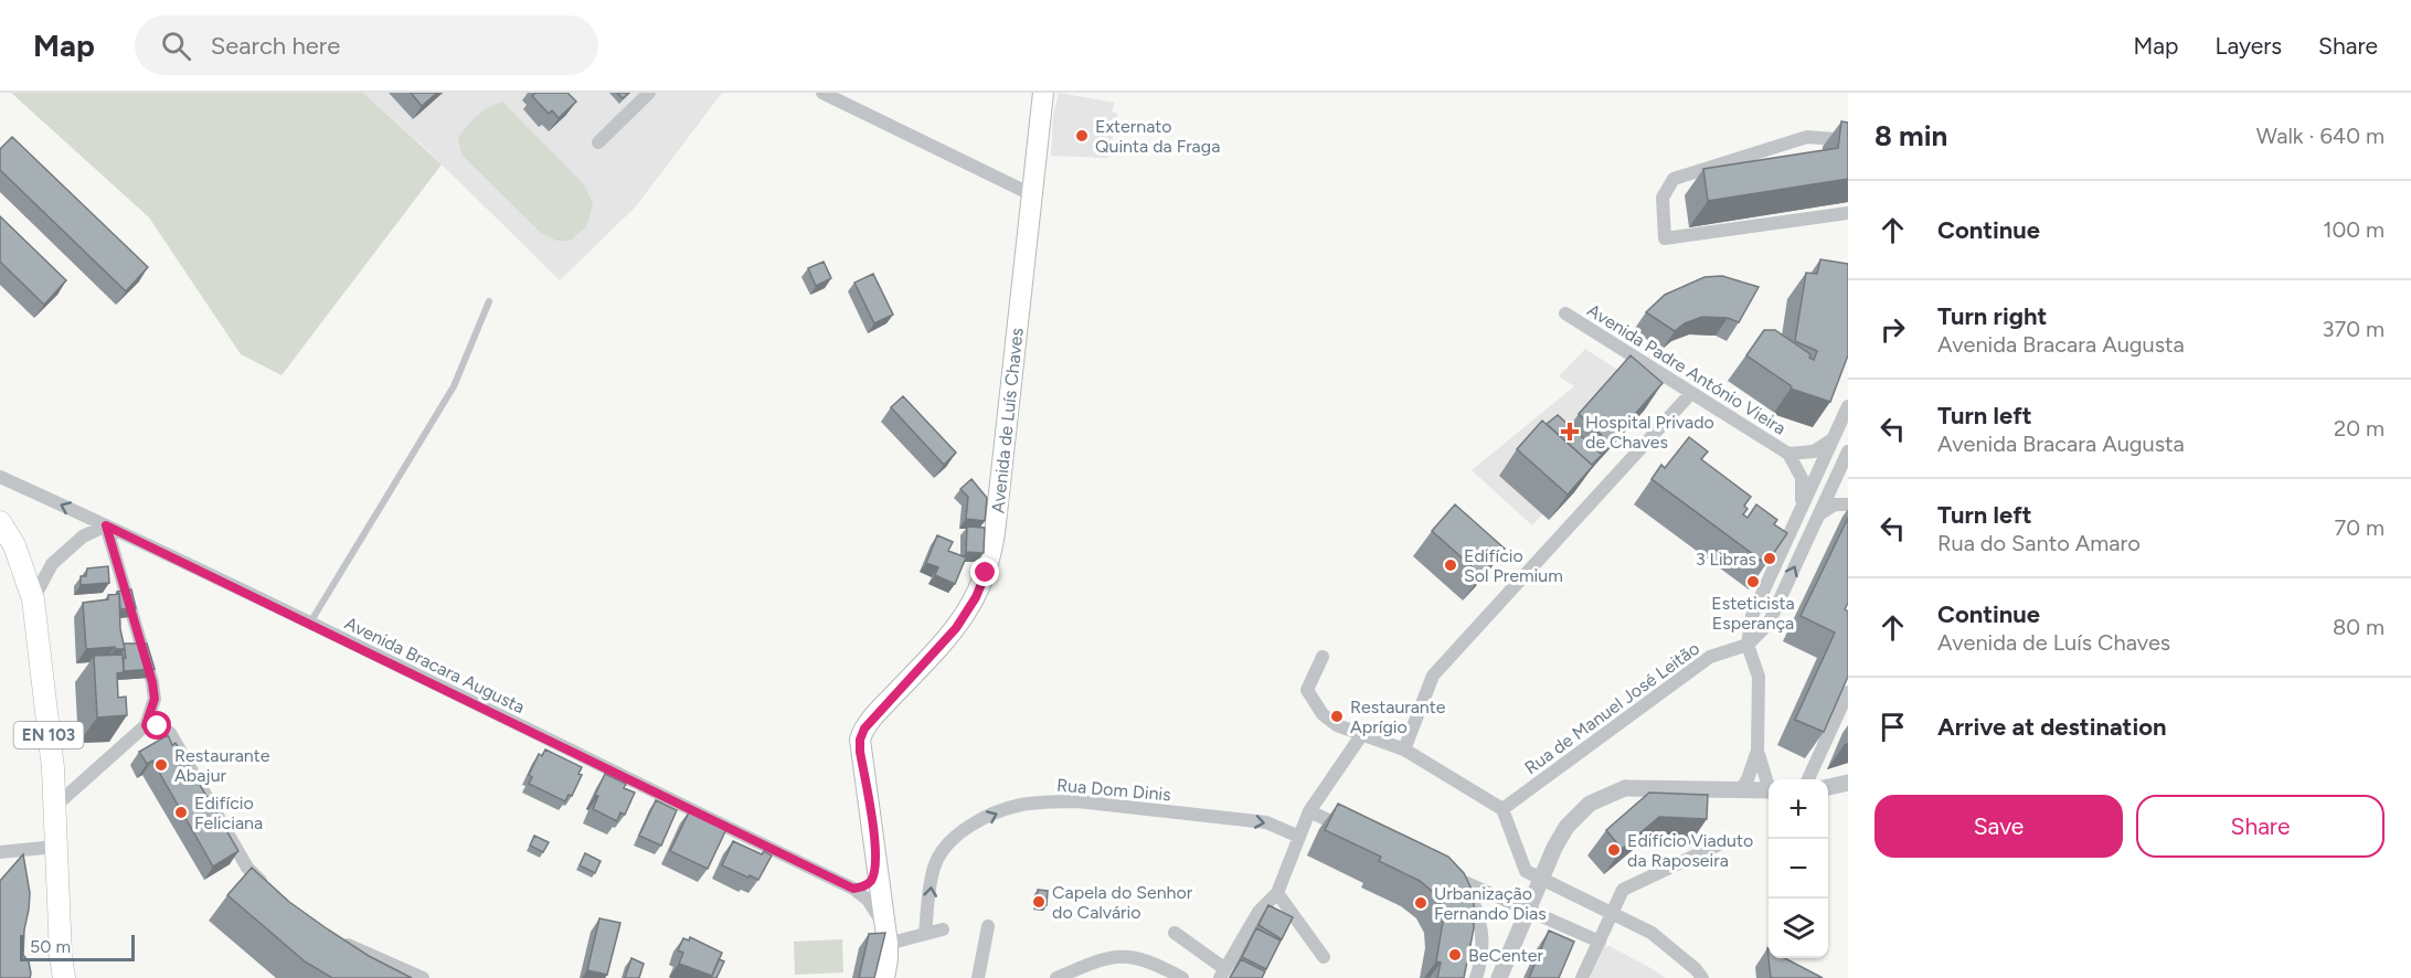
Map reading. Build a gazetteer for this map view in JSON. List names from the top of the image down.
{
  "streets": {
    "main road": ["Avenida de Luís Chaves", "EN 103"],
    "street": [
      "Avenida Padre António Vieira",
      "Avenida Bracara Augusta",
      "Rua de Manuel José Leitão",
      "Rua Dom Dinis"
    ]
  },
  "crossings": [
    ["Avenida de Luís Chaves", "Avenida Bracara Augusta"]
  ],
  "one_way": ["Rua Dom Dinis"],
  "places": {
    "other": [
      "Externato Quinta da Fraga",
      "3 Libras",
      "Edifício Sol Premium",
      "Esteticista Esperança",
      "Restaurante Aprígio",
      "Restaurante Abajur",
      "Edifício Feliciana",
      "Edifício Viaduto da Raposeira",
      "Capela do Senhor do Calvário",
      "Urbanização Fernando Dias",
      "BeCenter"
    ],
    "health": ["Hospital Privado de Chaves"]
  },
  "scale_bar": "50 m",
  "page": {
    "header": "Map",
    "search": "Search here",
    "nav": ["Map", "Layers", "Share"],
    "heading": ["8 min", "Walk · 640 m"],
    "list": [
      ["Continue", "100 m"],
      ["Turn right", "Avenida Bracara Augusta", "370 m"],
      ["Turn left", "Avenida Bracara Augusta", "20 m"],
      ["Turn left", "Rua do Santo Amaro", "70 m"],
      ["Continue", "Avenida de Luís Chaves", "80 m"],
      "Arrive at destination"
    ],
    "buttons": ["Save", "Share"],
    "map_buttons": ["+", "−"],
    "scale": "50 m"
  }
}
